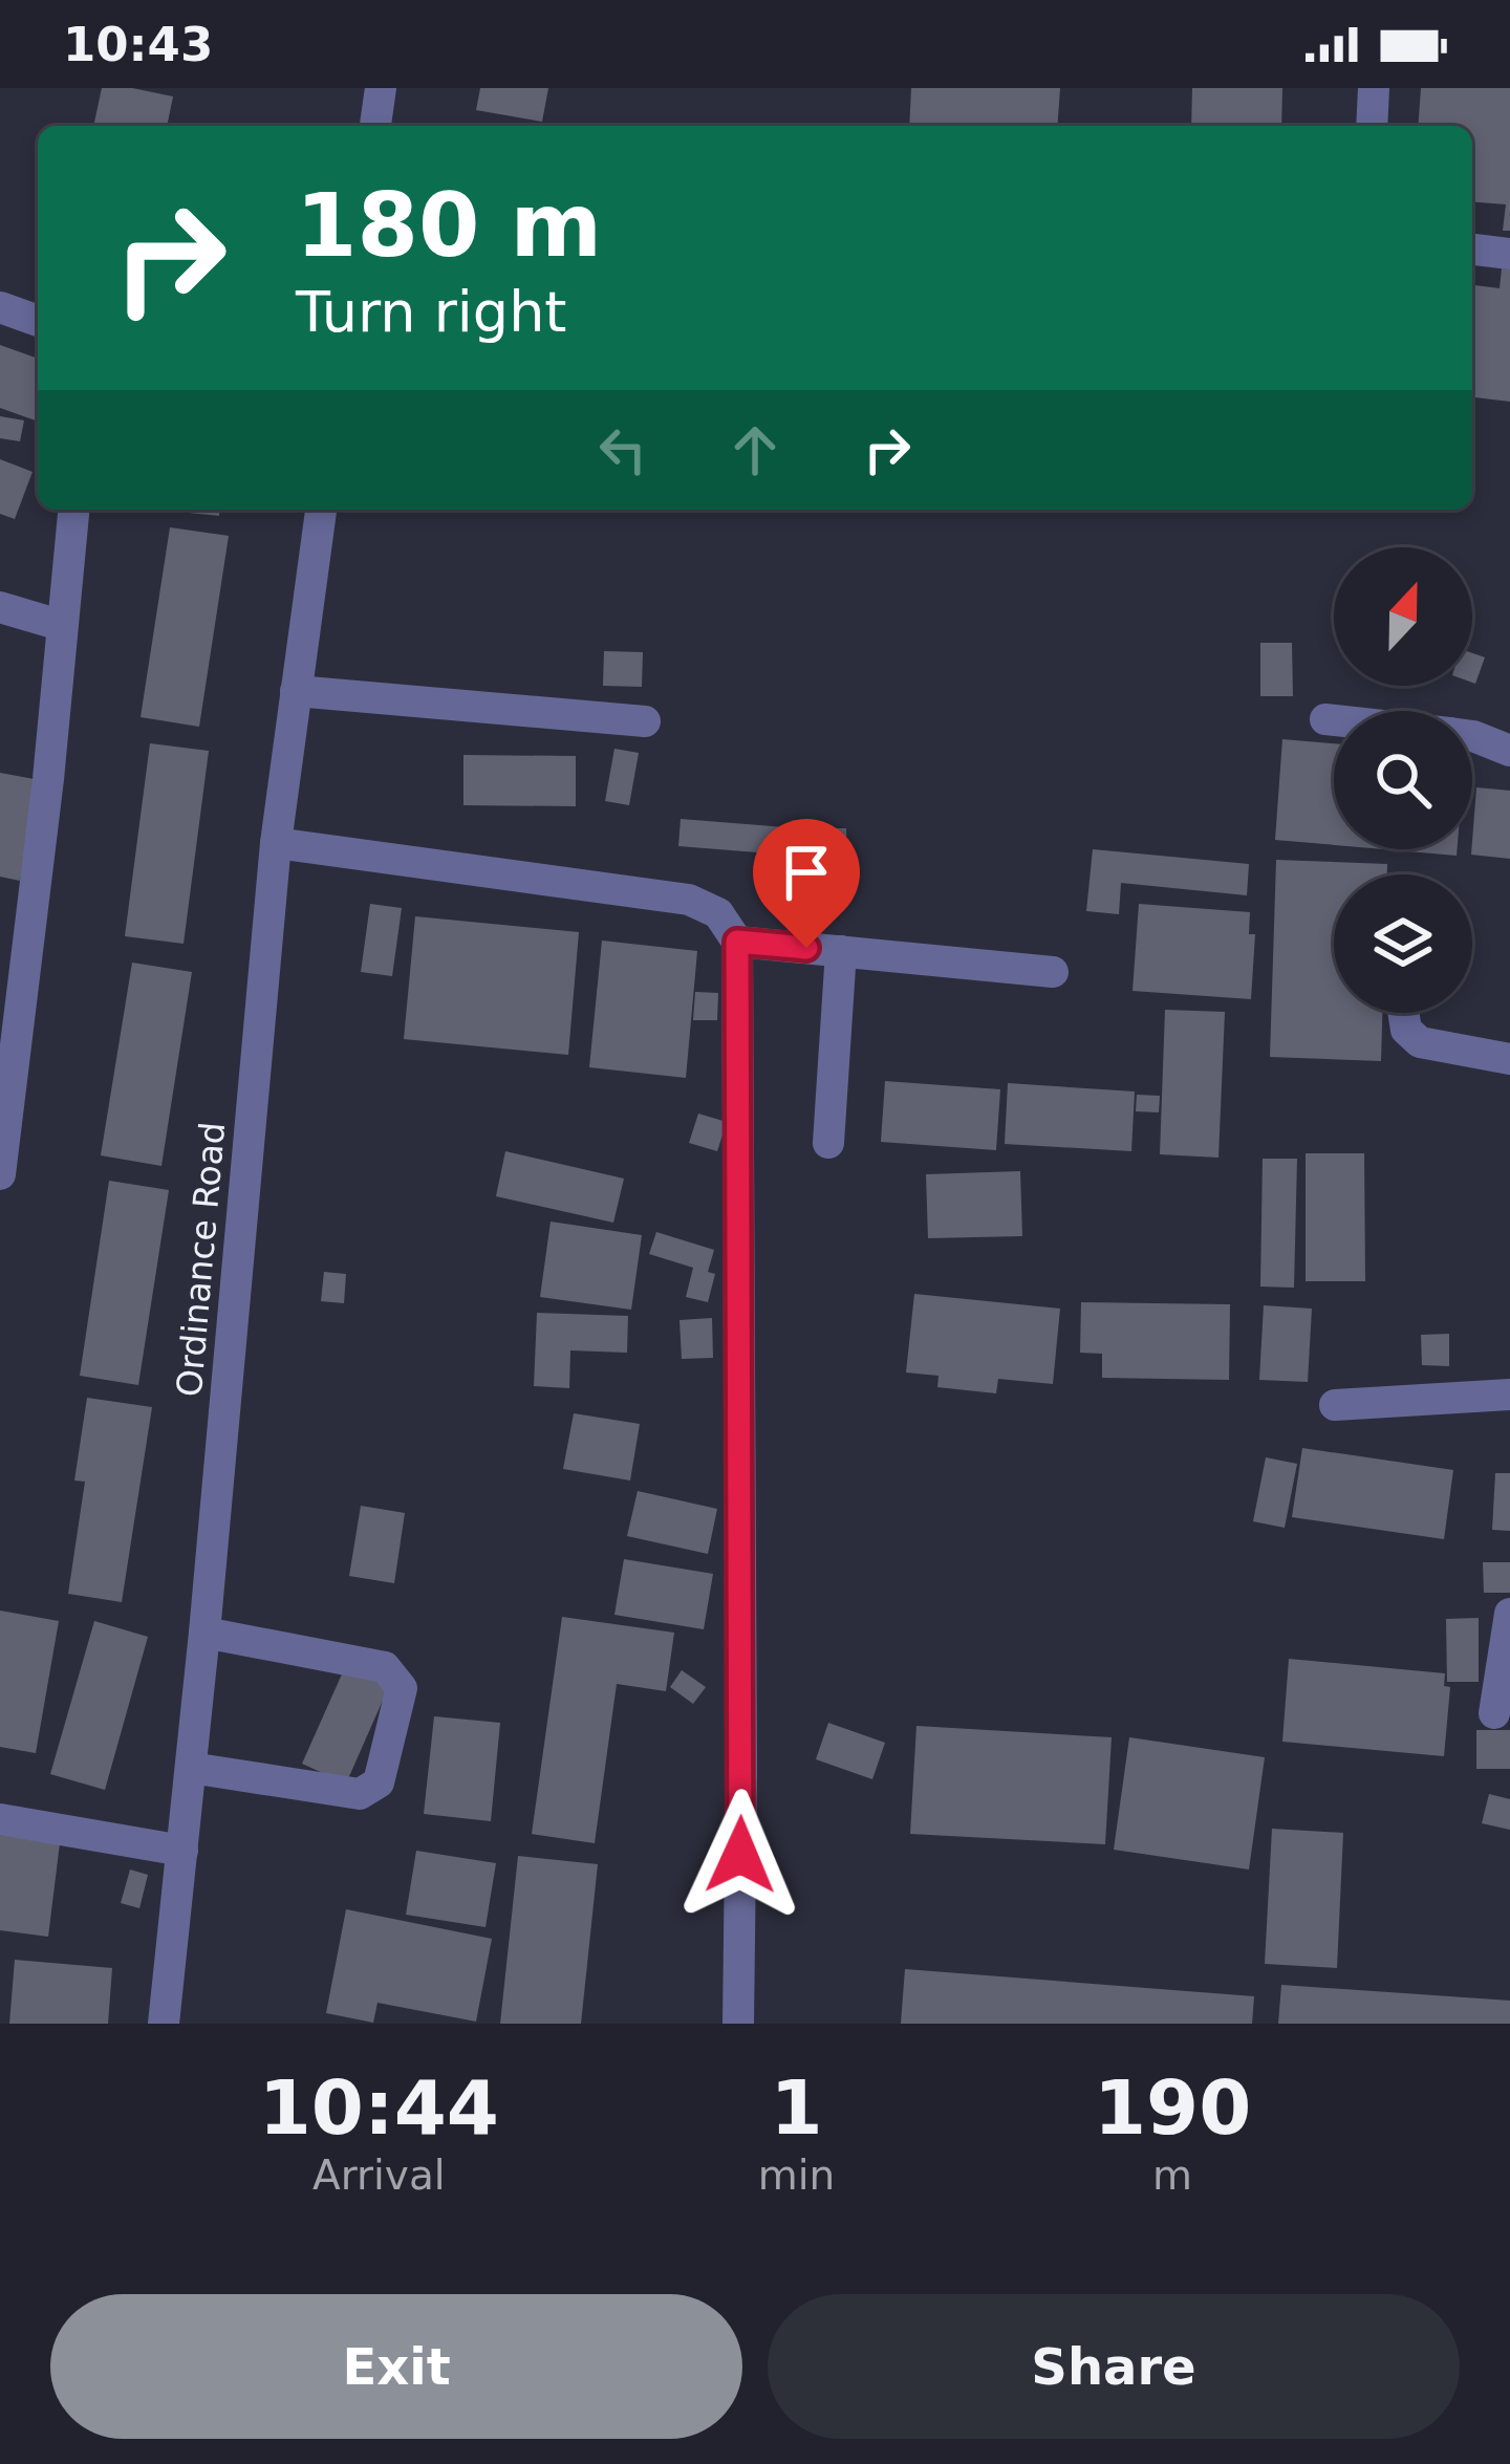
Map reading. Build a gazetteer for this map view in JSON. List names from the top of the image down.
{
  "streets": {
    "street": ["Ordinance Road"]
  },
  "north": "top",
  "page": {
    "status": "10:43",
    "turn": ["180 m", "Turn right"],
    "eta": [
      "10:44",
      "Arrival",
      "1",
      "min",
      "190",
      "m"
    ],
    "buttons": ["Exit", "Share"]
  }
}
